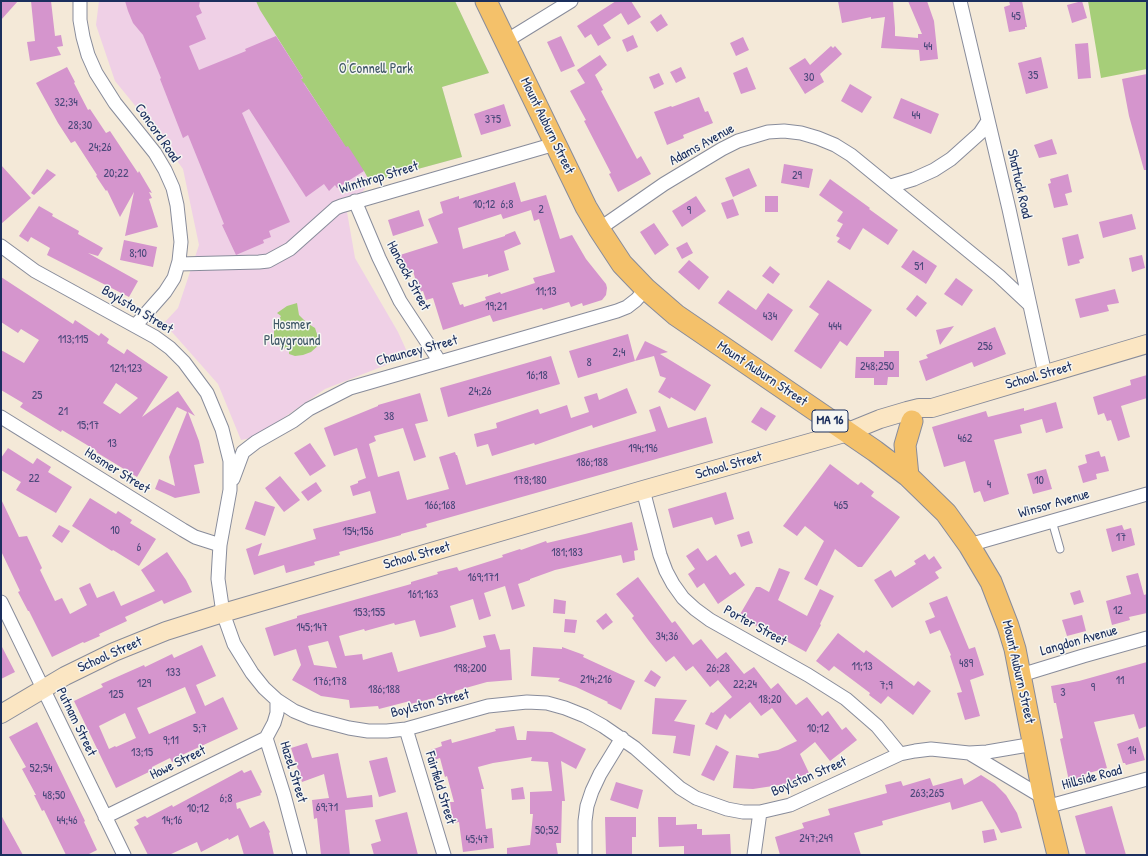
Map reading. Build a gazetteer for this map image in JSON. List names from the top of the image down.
{
  "streets": {
    "main road": ["Mount Auburn Street", "MA 16"],
    "street": [
      "Concord Road",
      "Adams Avenue",
      "Winthrop Street",
      "Shattuck Road",
      "Hancock Street",
      "Boylston Street",
      "Chauncey Street",
      "School Street",
      "Hosmer Street",
      "Winsor Avenue",
      "Porter Street",
      "Langdon Avenue",
      "Putnam Street",
      "Howe Street",
      "Hazel Street",
      "Hillside Road",
      "Fairfield Street"
    ]
  },
  "crossings": [
    ["Mount Auburn Street", "Adams Avenue"],
    ["Mount Auburn Street", "Winthrop Street"],
    ["Mount Auburn Street", "Boylston Street"],
    ["Mount Auburn Street", "Chauncey Street"],
    ["Mount Auburn Street", "School Street"],
    ["Mount Auburn Street", "Winsor Avenue"],
    ["Mount Auburn Street", "Langdon Avenue"],
    ["Mount Auburn Street", "Hillside Road"],
    ["Concord Road", "Winthrop Street"],
    ["Concord Road", "Boylston Street"],
    ["Adams Avenue", "Shattuck Road"],
    ["Winthrop Street", "Hancock Street"],
    ["Shattuck Road", "School Street"],
    ["Hancock Street", "Chauncey Street"],
    ["Boylston Street", "Chauncey Street"],
    ["Boylston Street", "School Street"],
    ["Boylston Street", "Hosmer Street"],
    ["Boylston Street", "Porter Street"],
    ["Boylston Street", "Hazel Street"],
    ["Boylston Street", "Hillside Road"],
    ["Boylston Street", "Fairfield Street"],
    ["School Street", "Porter Street"],
    ["School Street", "Putnam Street"],
    ["Putnam Street", "Howe Street"],
    ["Howe Street", "Hazel Street"]
  ],
  "parks": ["O'Connell Park", "Hosmer Playground"],
  "house_numbers": [
    "45",
    "44",
    "35",
    "30",
    "32;34",
    "44",
    "375",
    "28;30",
    "24;26",
    "20;22",
    "29",
    "10;12",
    "6;8",
    "2",
    "9",
    "8;10",
    "51",
    "11;13",
    "19;21",
    "434",
    "444",
    "113;115",
    "256",
    "2;4",
    "8",
    "248;250",
    "121;123",
    "16;18",
    "24;26",
    "25",
    "21",
    "38",
    "15;17",
    "462",
    "13",
    "194;196",
    "186;188",
    "22",
    "178;180",
    "10",
    "4",
    "166;168",
    "465",
    "10",
    "154;156",
    "17",
    "6",
    "181;183",
    "169;171",
    "161;163",
    "12",
    "153;155",
    "145;147",
    "34;36",
    "489",
    "11;13",
    "198;200",
    "26;28",
    "133",
    "214;216",
    "11",
    "176;178",
    "129",
    "22;24",
    "7;9",
    "9",
    "186;188",
    "3",
    "125",
    "18;20",
    "5;7",
    "10;12",
    "9;11",
    "14",
    "13;15",
    "52;54",
    "263;265",
    "48;50",
    "6;8",
    "69;71",
    "10;12",
    "44;46",
    "14;16",
    "50;52",
    "247;249",
    "45;47"
  ]
}
